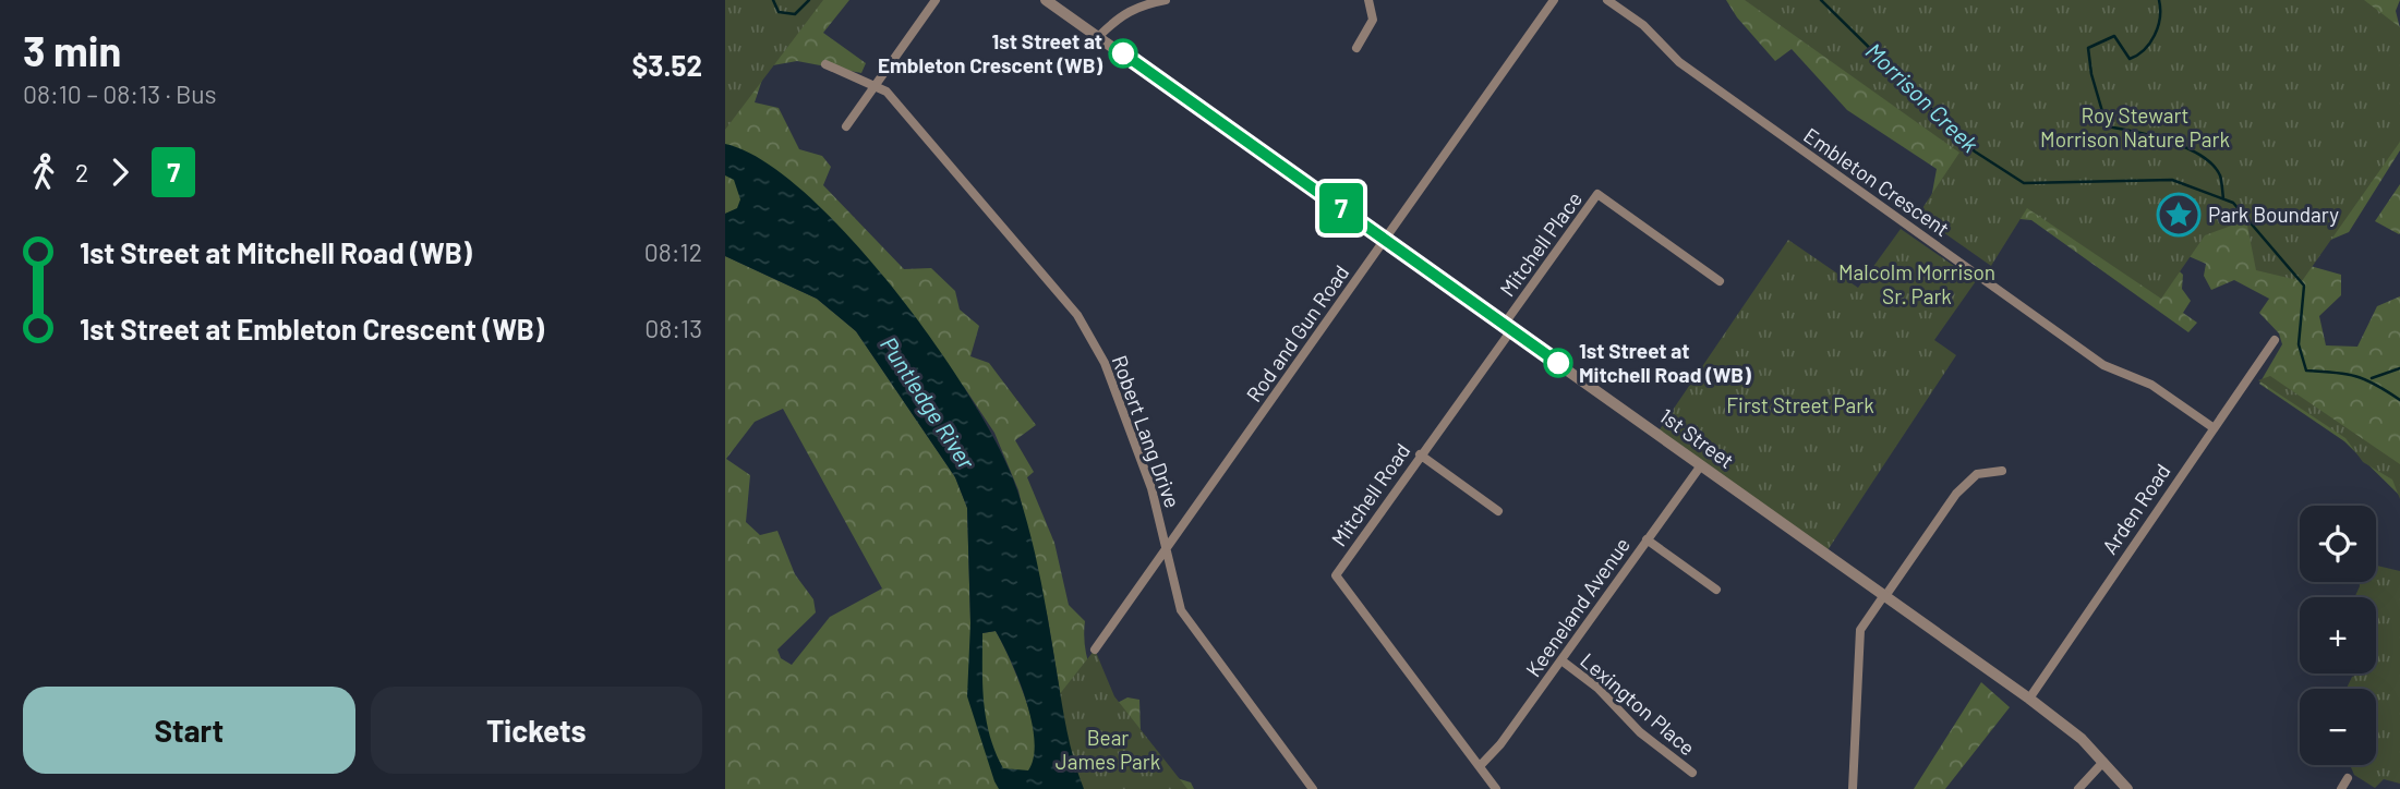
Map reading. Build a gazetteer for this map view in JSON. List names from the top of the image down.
{
  "streets": {
    "street": [
      "Embleton Crescent",
      "Mitchell Place",
      "Rod and Gun Road",
      "Robert Lang Drive",
      "1st Street",
      "Mitchell Road",
      "Arden Road",
      "Keeneland Avenue",
      "Lexington Place"
    ]
  },
  "crossings": [
    ["Embleton Crescent", "Arden Road"],
    ["Mitchell Place", "1st Street"],
    ["Mitchell Place", "Mitchell Road"],
    ["Rod and Gun Road", "Robert Lang Drive"],
    ["Rod and Gun Road", "1st Street"],
    ["1st Street", "Mitchell Road"],
    ["1st Street", "Arden Road"],
    ["1st Street", "Keeneland Avenue"],
    ["Mitchell Road", "Keeneland Avenue"],
    ["Keeneland Avenue", "Lexington Place"]
  ],
  "water": ["Morrison Creek", "Puntledge River"],
  "parks": [
    "Roy Stewart Morrison Nature Park",
    "Malcolm Morrison Sr. Park",
    "First Street Park",
    "Bear James Park"
  ],
  "places": {
    "other": ["1st Street at Embleton Crescent (WB)", "1st Street at Mitchell Road (WB)"],
    "place": ["Park Boundary"]
  },
  "lines": ["bus line 7"],
  "page": {
    "heading": ["3 min", "08:10 – 08:13 · Bus", "$3.52"],
    "on_map": "7",
    "legs": ["2", "7"],
    "list": [
      {
        "name": "1st Street at Mitchell Road (WB)",
        "value": "08:12"
      },
      {
        "name": "1st Street at Embleton Crescent (WB)",
        "value": "08:13"
      }
    ],
    "map_buttons": ["+", "−"],
    "buttons": ["Start", "Tickets"]
  }
}
